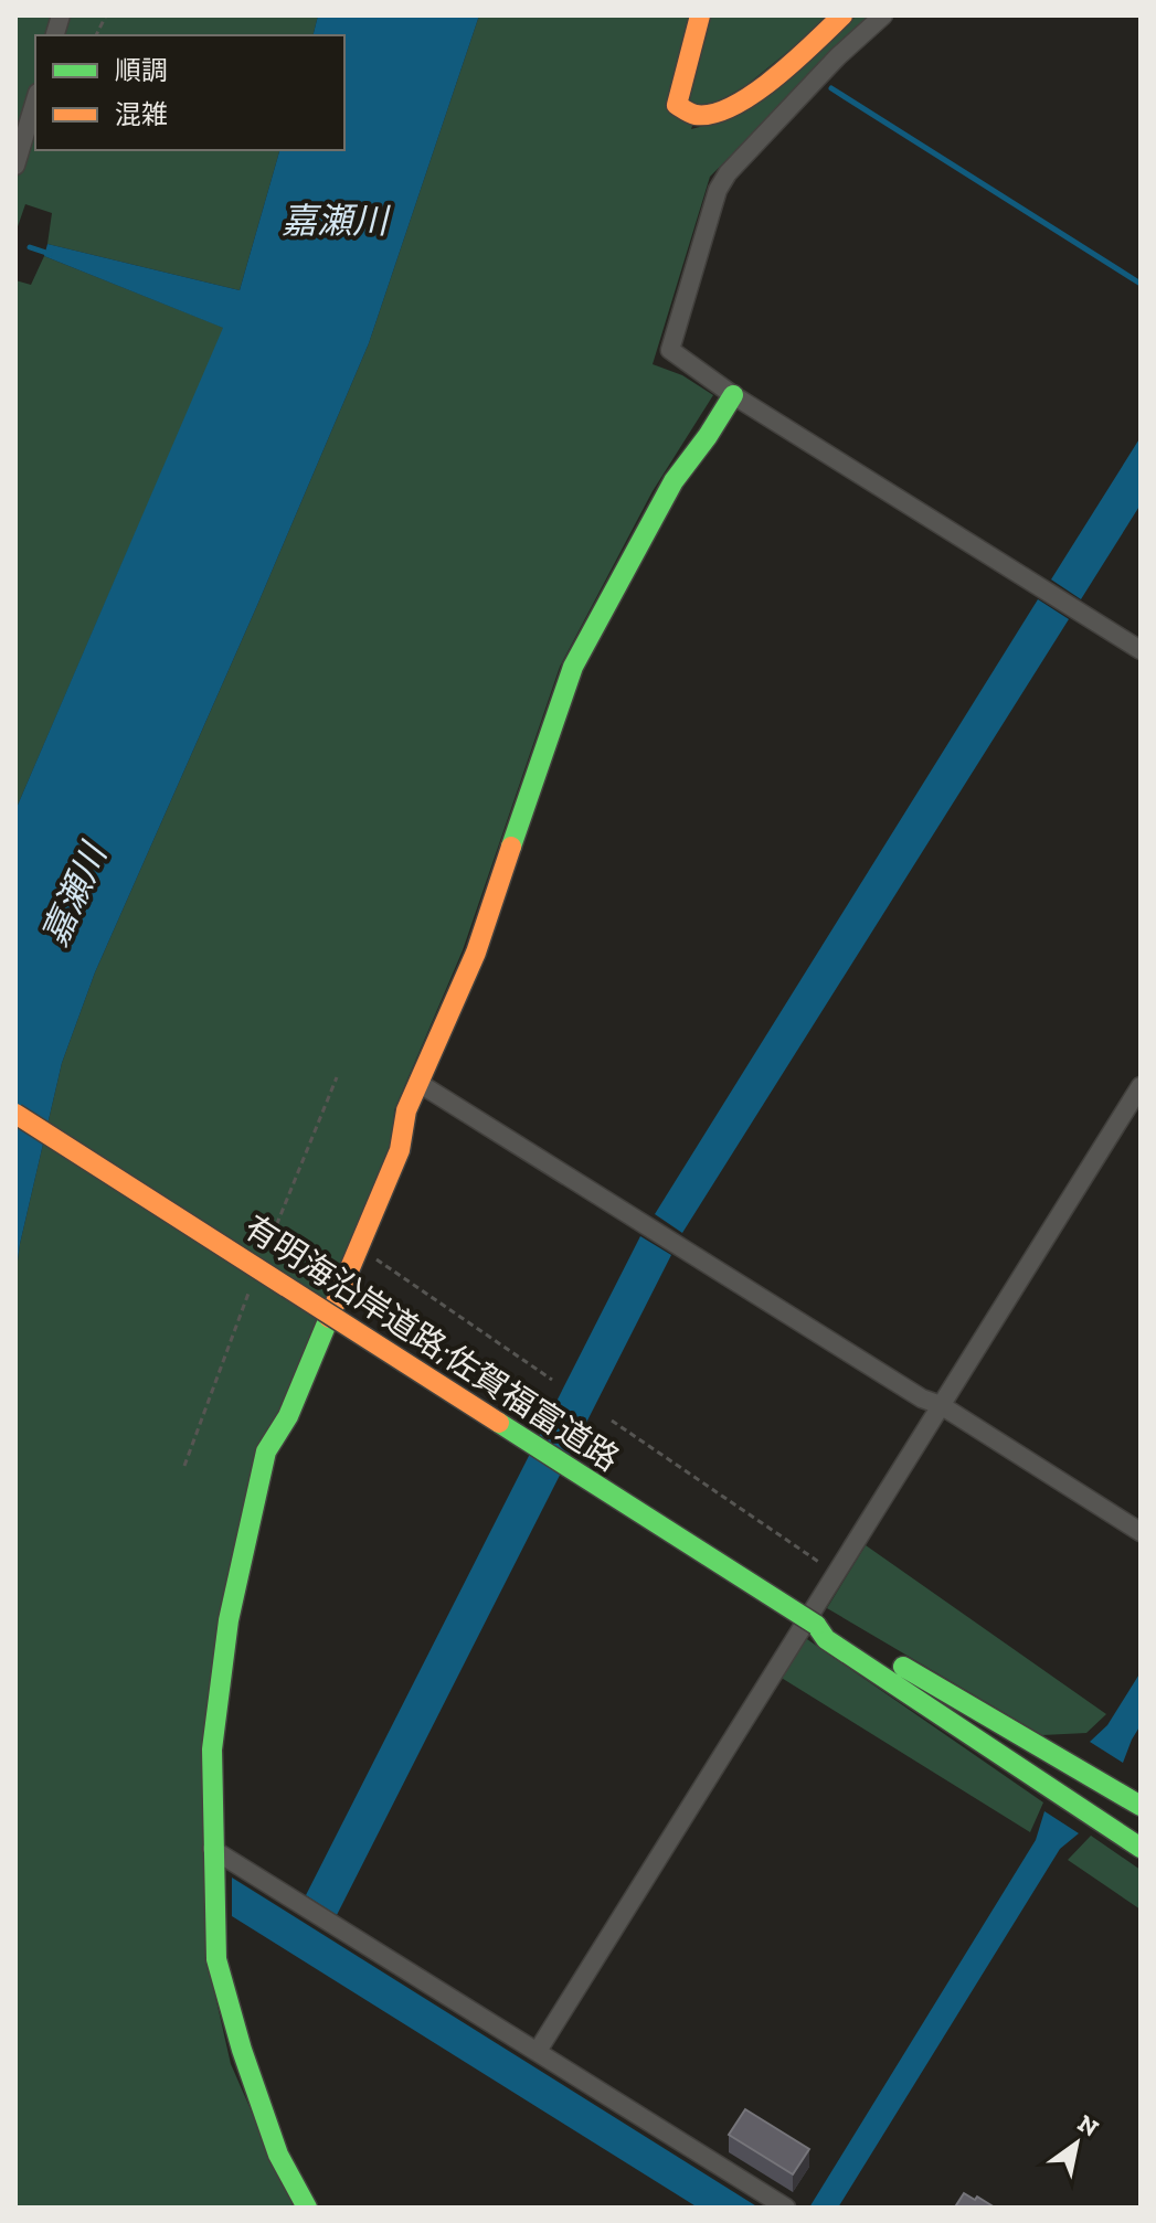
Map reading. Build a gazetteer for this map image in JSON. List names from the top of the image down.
{
  "streets": {
    "main road": ["有明海沿岸道路;佐賀福富道路"]
  },
  "water": ["嘉瀬川"],
  "legend": ["順調", "混雑"],
  "north": "top right"
}
